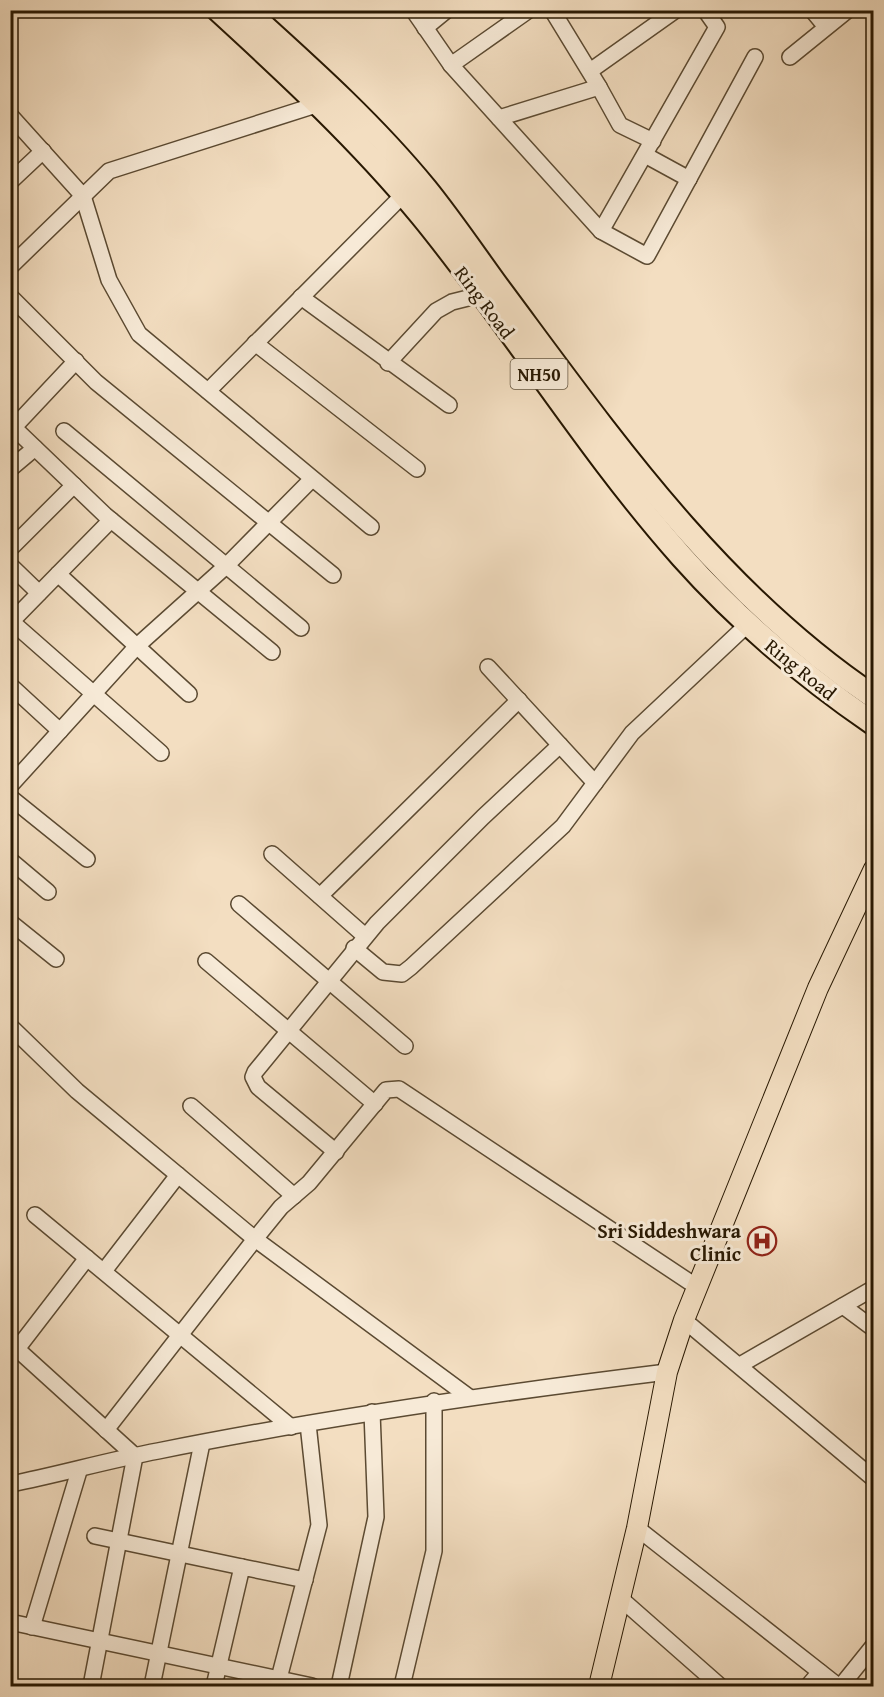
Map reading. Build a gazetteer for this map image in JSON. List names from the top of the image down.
{
  "streets": {
    "highway": ["Ring Road", "NH50"]
  },
  "places": {
    "hospital": ["Sri Siddeshwara Clinic"]
  }
}
